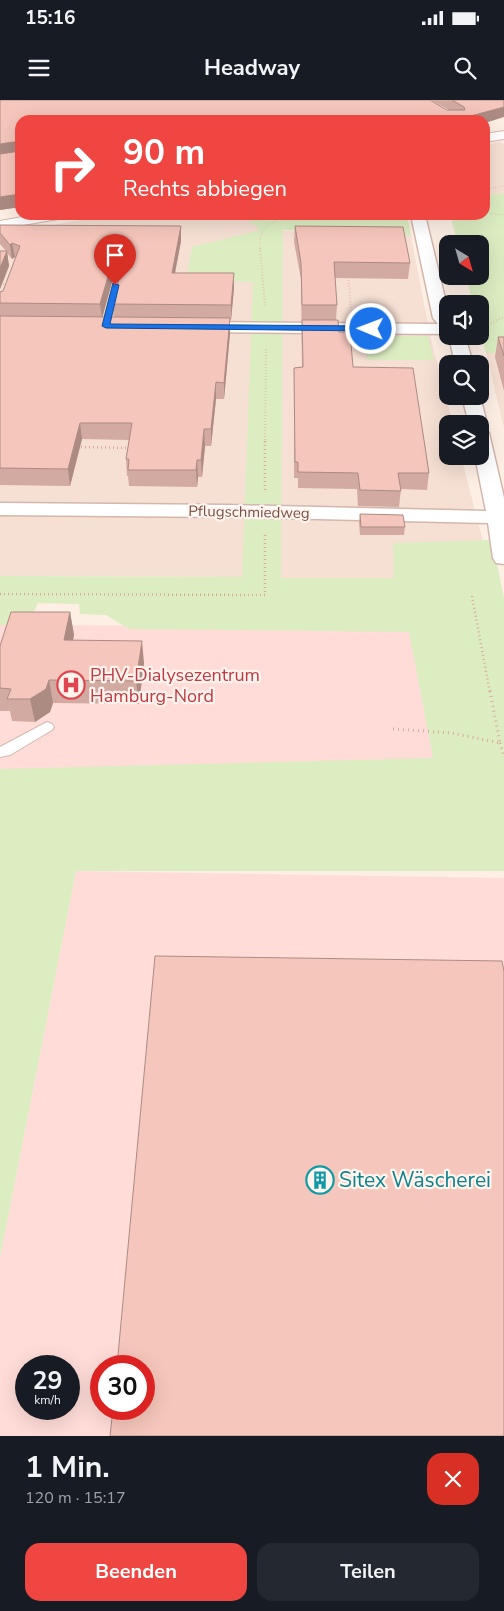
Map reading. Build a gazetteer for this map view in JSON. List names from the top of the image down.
{
  "streets": {
    "street": ["Pflugschmiedweg"]
  },
  "places": {
    "hospital": ["PHV-Dialysezentrum Hamburg-Nord"],
    "building": ["Sitex Wäscherei"]
  },
  "north": "bottom right",
  "page": {
    "status": "15:16",
    "header": "Headway",
    "turn": ["90 m", "Rechts abbiegen"],
    "speed": "29 km/h",
    "limit": "30",
    "heading": ["1 Min.", "120 m · 15:17"],
    "buttons": ["Beenden", "Teilen"]
  }
}
